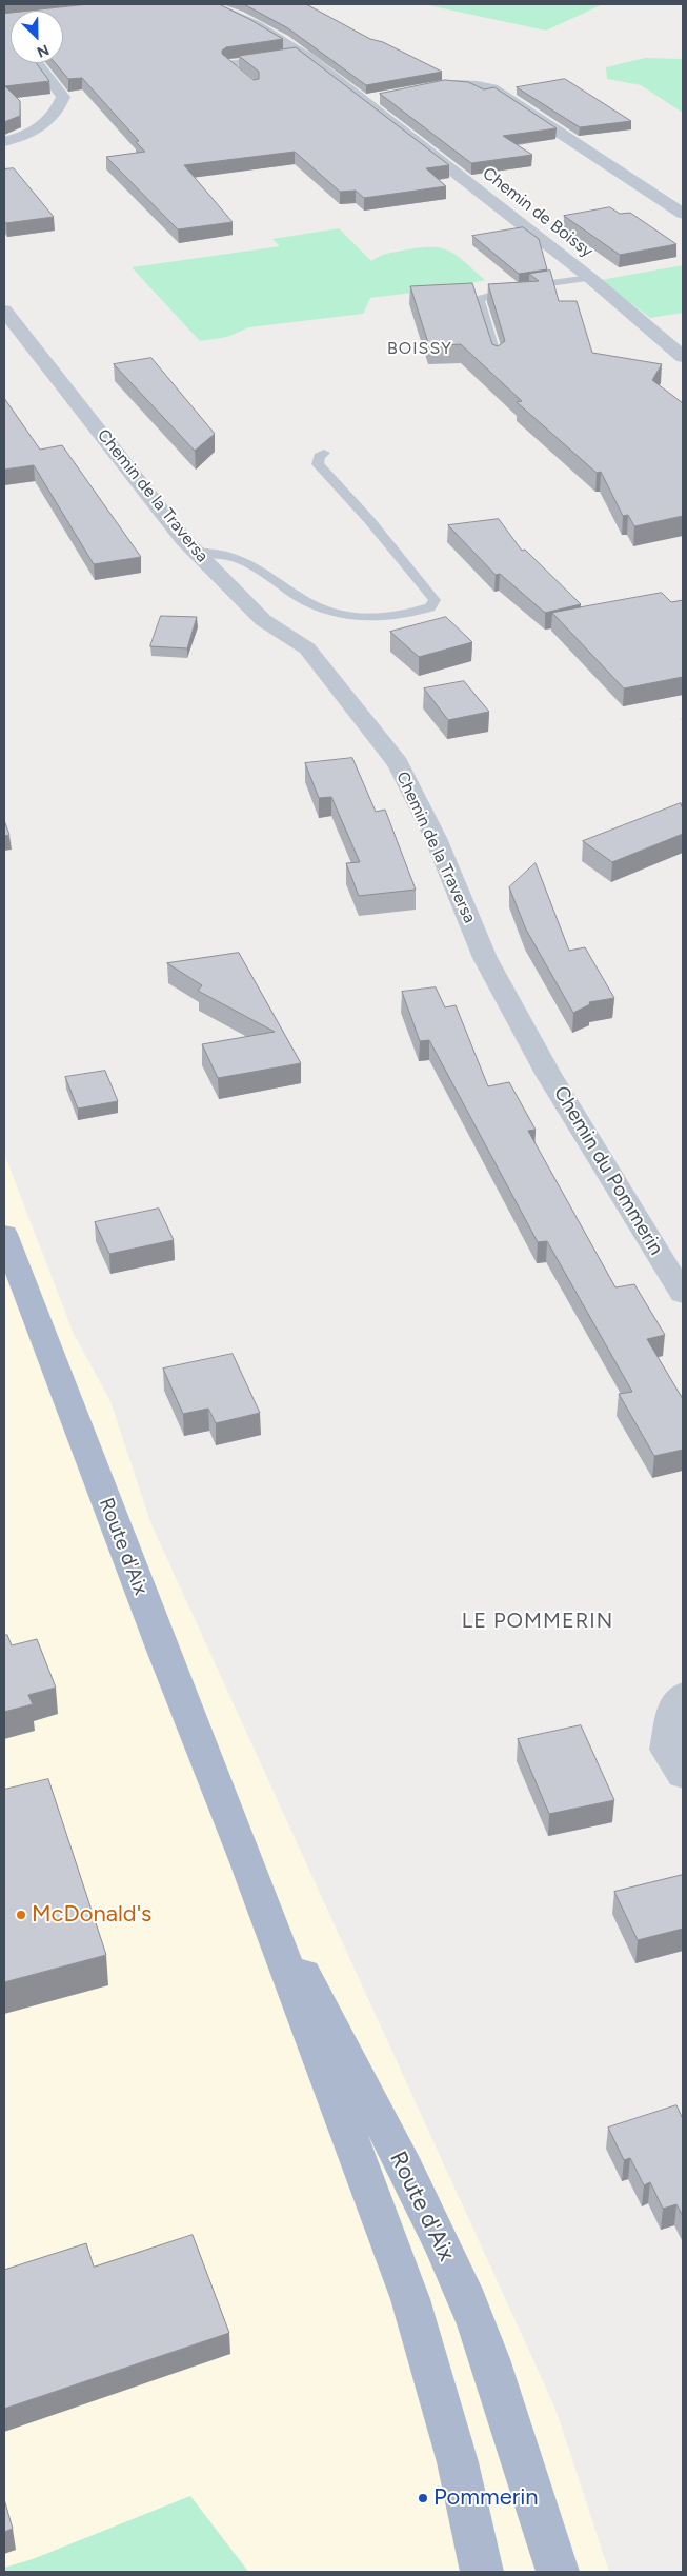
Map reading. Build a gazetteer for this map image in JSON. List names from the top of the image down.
{
  "streets": {
    "main road": ["Route d'Aix"],
    "street": ["Chemin de Boissy", "Chemin de la Traversa", "Chemin du Pommerin"]
  },
  "crossings": [
    ["Chemin de la Traversa", "Chemin du Pommerin"]
  ],
  "districts": ["BOISSY", "LE POMMERIN"],
  "places": ["McDonald's", "Pommerin"],
  "north": "bottom right"
}
